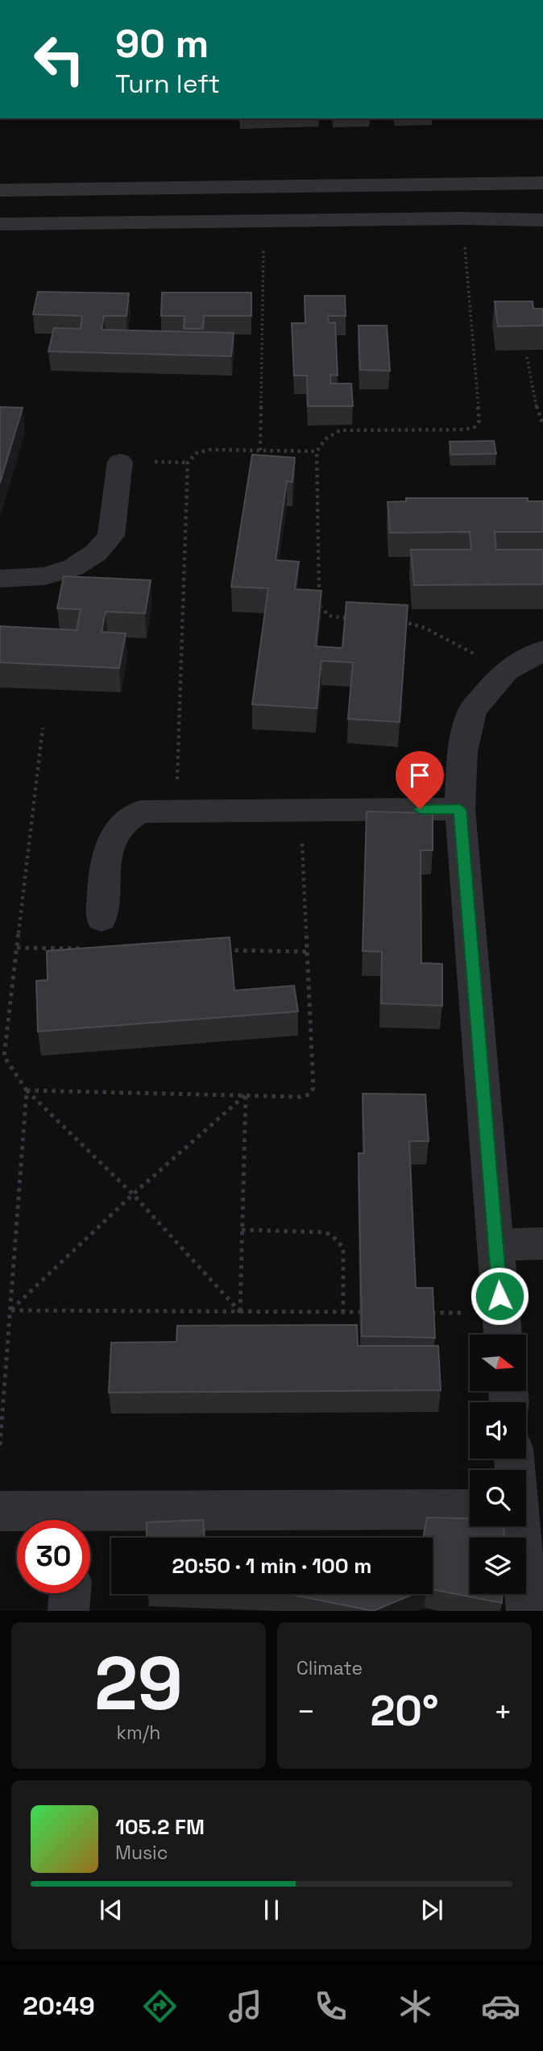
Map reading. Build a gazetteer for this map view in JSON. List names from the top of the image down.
{
  "north": "right",
  "page": {
    "turn": ["90 m", "Turn left"],
    "limit": "30",
    "trip": "20:50 · 1 min · 100 m",
    "tile": [
      ["29", "km/h"],
      "Climate"
    ],
    "heat": ["−", "20°", "+"],
    "song": ["105.2 FM", "Music"],
    "tabs": "20:49"
  }
}
